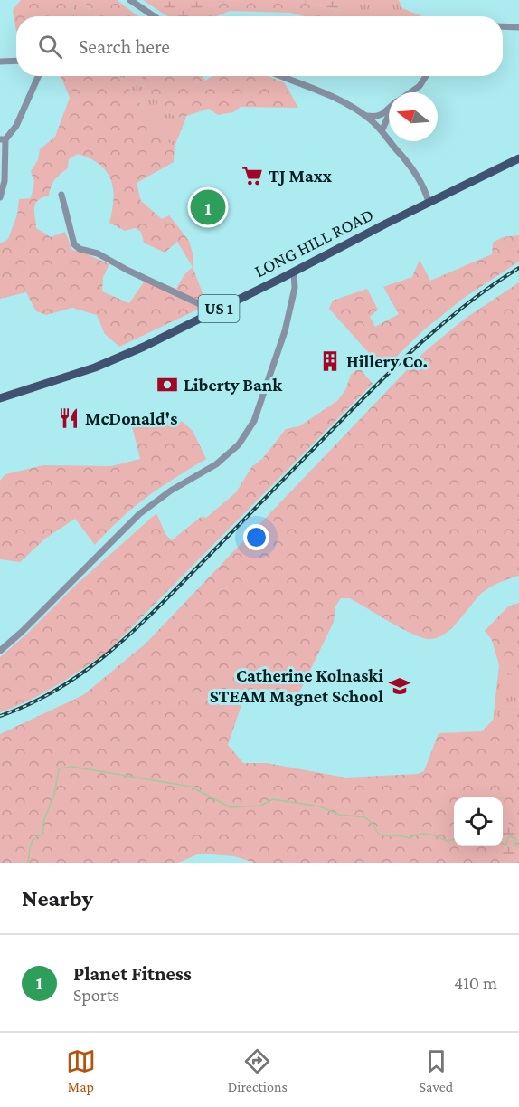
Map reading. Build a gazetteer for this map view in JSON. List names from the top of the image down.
{
  "streets": {
    "main road": ["LONG HILL ROAD", "US 1"]
  },
  "places": {
    "supermarket": ["TJ Maxx"],
    "building": ["Hillery Co."],
    "bank": ["Liberty Bank"],
    "restaurant": ["McDonald's"],
    "school or university": ["Catherine Kolnaski STEAM Magnet School"]
  },
  "north": "left",
  "page": {
    "search": "Search here",
    "pins": "1",
    "heading": "Nearby",
    "list": [
      {
        "mark": "1",
        "name": "Planet Fitness",
        "note": "Sports",
        "value": "410 m"
      }
    ],
    "nav": ["Map", "Directions", "Saved"]
  }
}
